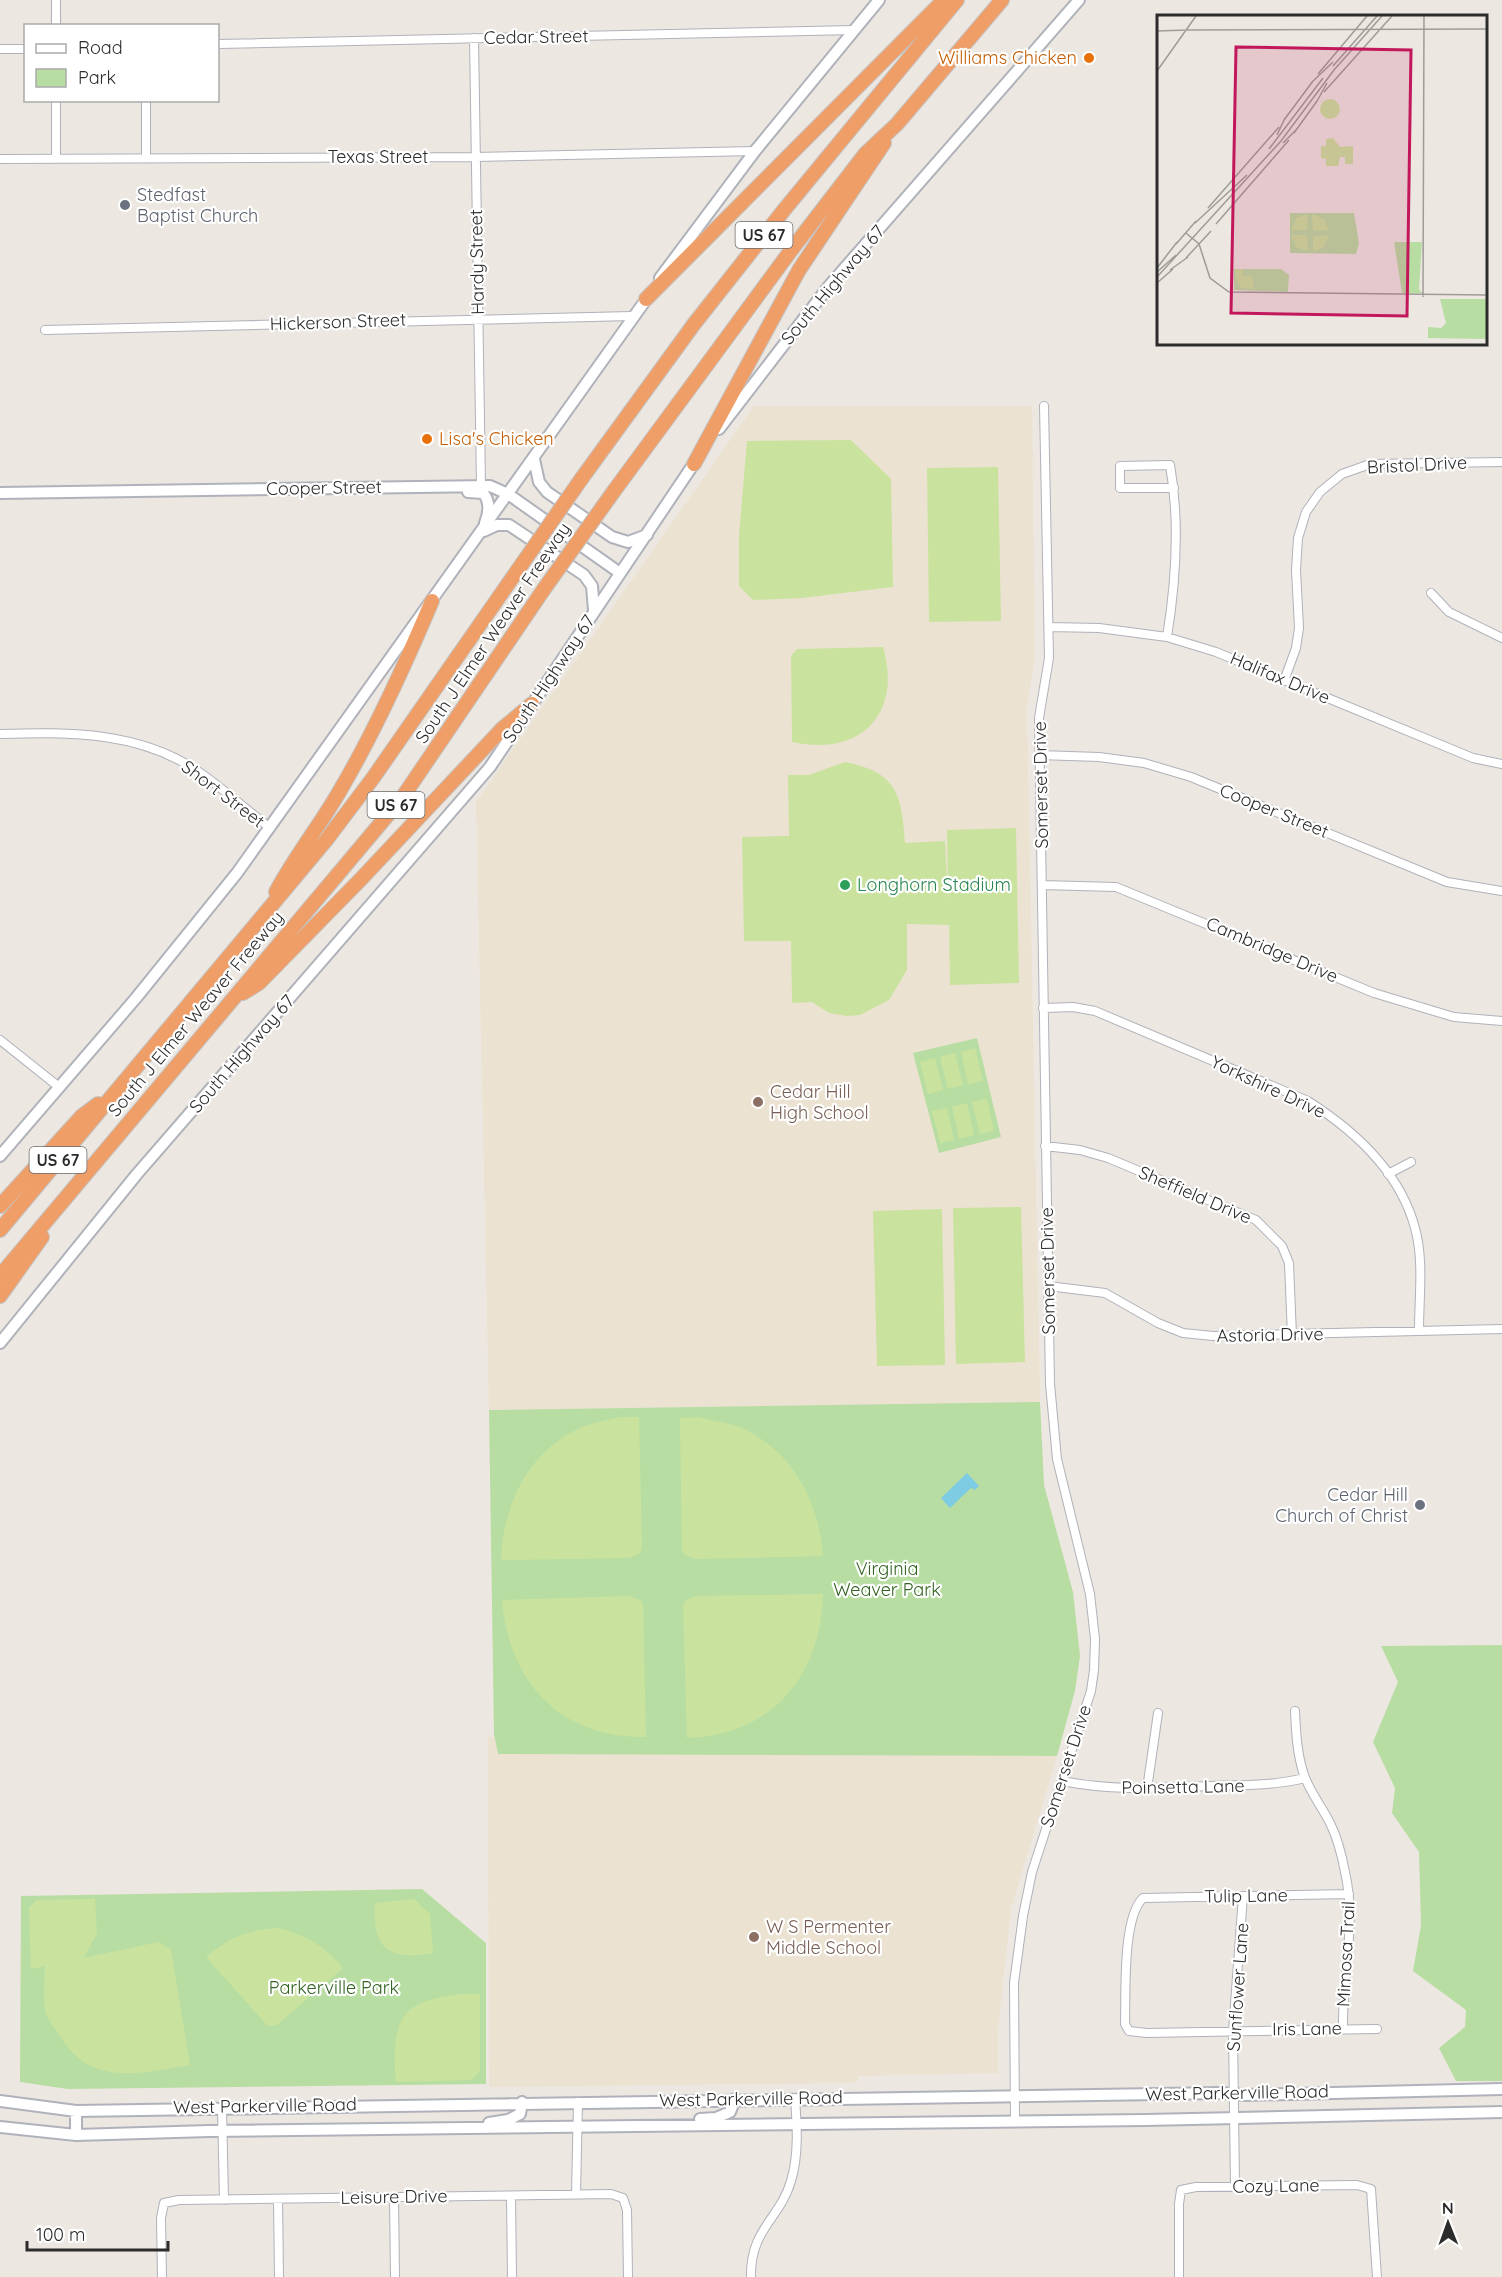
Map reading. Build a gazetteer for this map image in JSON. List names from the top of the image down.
{
  "streets": {
    "highway": ["US 67", "South J Elmer Weaver Freeway"],
    "main road": ["South Highway 67", "Cooper Street", "West Parkerville Road"],
    "street": [
      "Cedar Street",
      "Texas Street",
      "Hardy Street",
      "Hickerson Street",
      "Bristol Drive",
      "Halifax Drive",
      "Somerset Drive",
      "Short Street",
      "Cambridge Drive",
      "Yorkshire Drive",
      "Sheffield Drive",
      "Astoria Drive",
      "Poinsetta Lane",
      "Tulip Lane",
      "Mimosa Trail",
      "Sunflower Lane",
      "Iris Lane",
      "Cozy Lane",
      "Leisure Drive"
    ]
  },
  "crossings": [
    ["Cedar Street", "Hardy Street"],
    ["Texas Street", "Hardy Street"],
    ["Hardy Street", "Hickerson Street"],
    ["Hardy Street", "Cooper Street"],
    ["South Highway 67", "Cooper Street"],
    ["Bristol Drive", "Halifax Drive"],
    ["Cooper Street", "Somerset Drive"],
    ["Halifax Drive", "Somerset Drive"],
    ["Somerset Drive", "Cambridge Drive"],
    ["Somerset Drive", "Yorkshire Drive"],
    ["Somerset Drive", "Sheffield Drive"],
    ["Somerset Drive", "Astoria Drive"],
    ["Somerset Drive", "Poinsetta Lane"],
    ["Somerset Drive", "West Parkerville Road"],
    ["Yorkshire Drive", "Astoria Drive"],
    ["Sheffield Drive", "Astoria Drive"],
    ["Poinsetta Lane", "Mimosa Trail"],
    ["Tulip Lane", "Mimosa Trail"],
    ["Tulip Lane", "Sunflower Lane"],
    ["Tulip Lane", "Iris Lane"],
    ["Mimosa Trail", "Iris Lane"],
    ["Sunflower Lane", "Iris Lane"],
    ["Sunflower Lane", "West Parkerville Road"],
    ["Sunflower Lane", "Cozy Lane"]
  ],
  "parks": ["Virginia Weaver Park", "Parkerville Park"],
  "places": [
    "Williams Chicken",
    "Stedfast Baptist Church",
    "Lisa's Chicken",
    "Longhorn Stadium",
    "Cedar Hill High School",
    "Cedar Hill Church of Christ",
    "W S Permenter Middle School"
  ],
  "legend": ["Road", "Park"],
  "scale_bar": "100 m",
  "north": "top"
}
